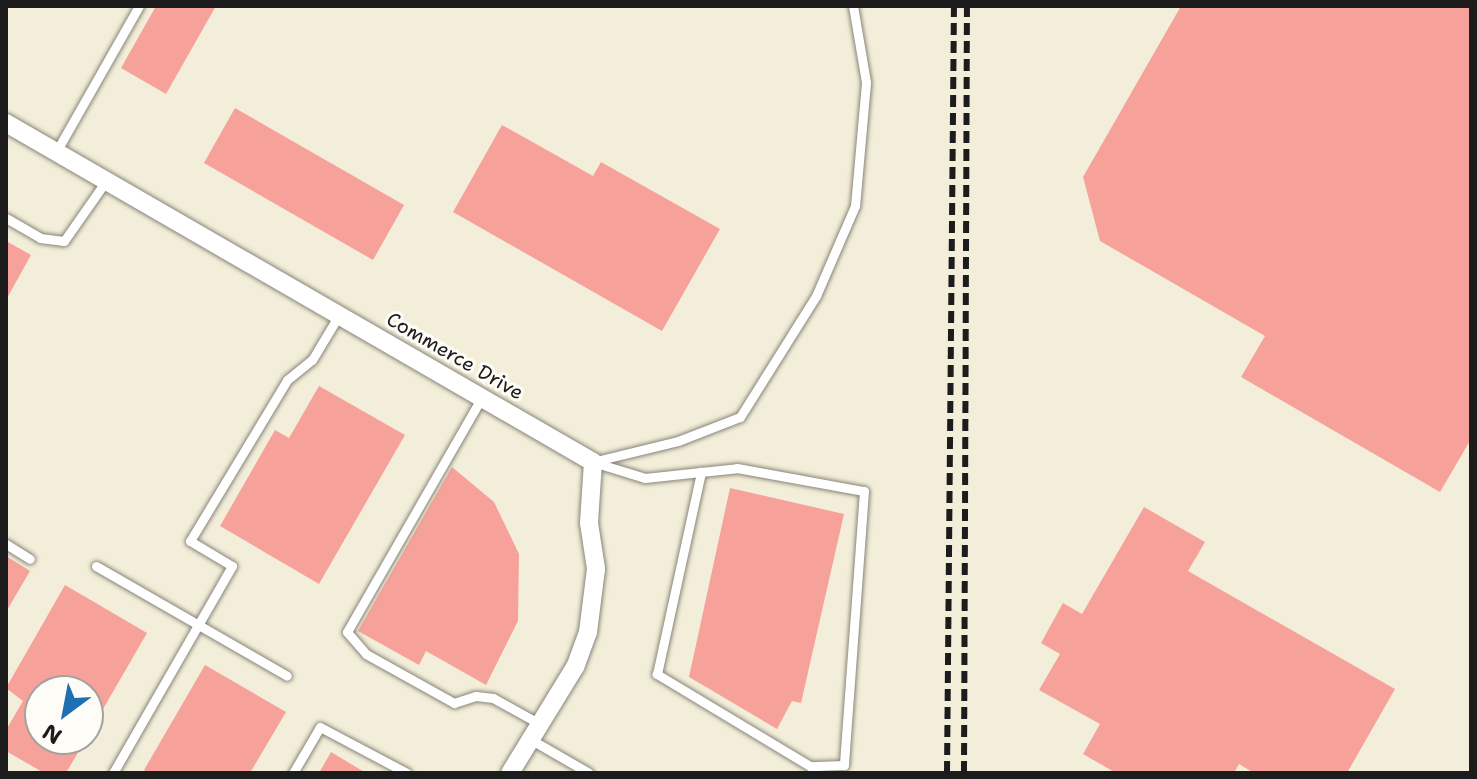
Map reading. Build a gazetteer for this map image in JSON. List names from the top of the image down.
{
  "streets": {
    "street": ["Commerce Drive"]
  },
  "north": "bottom left"
}
